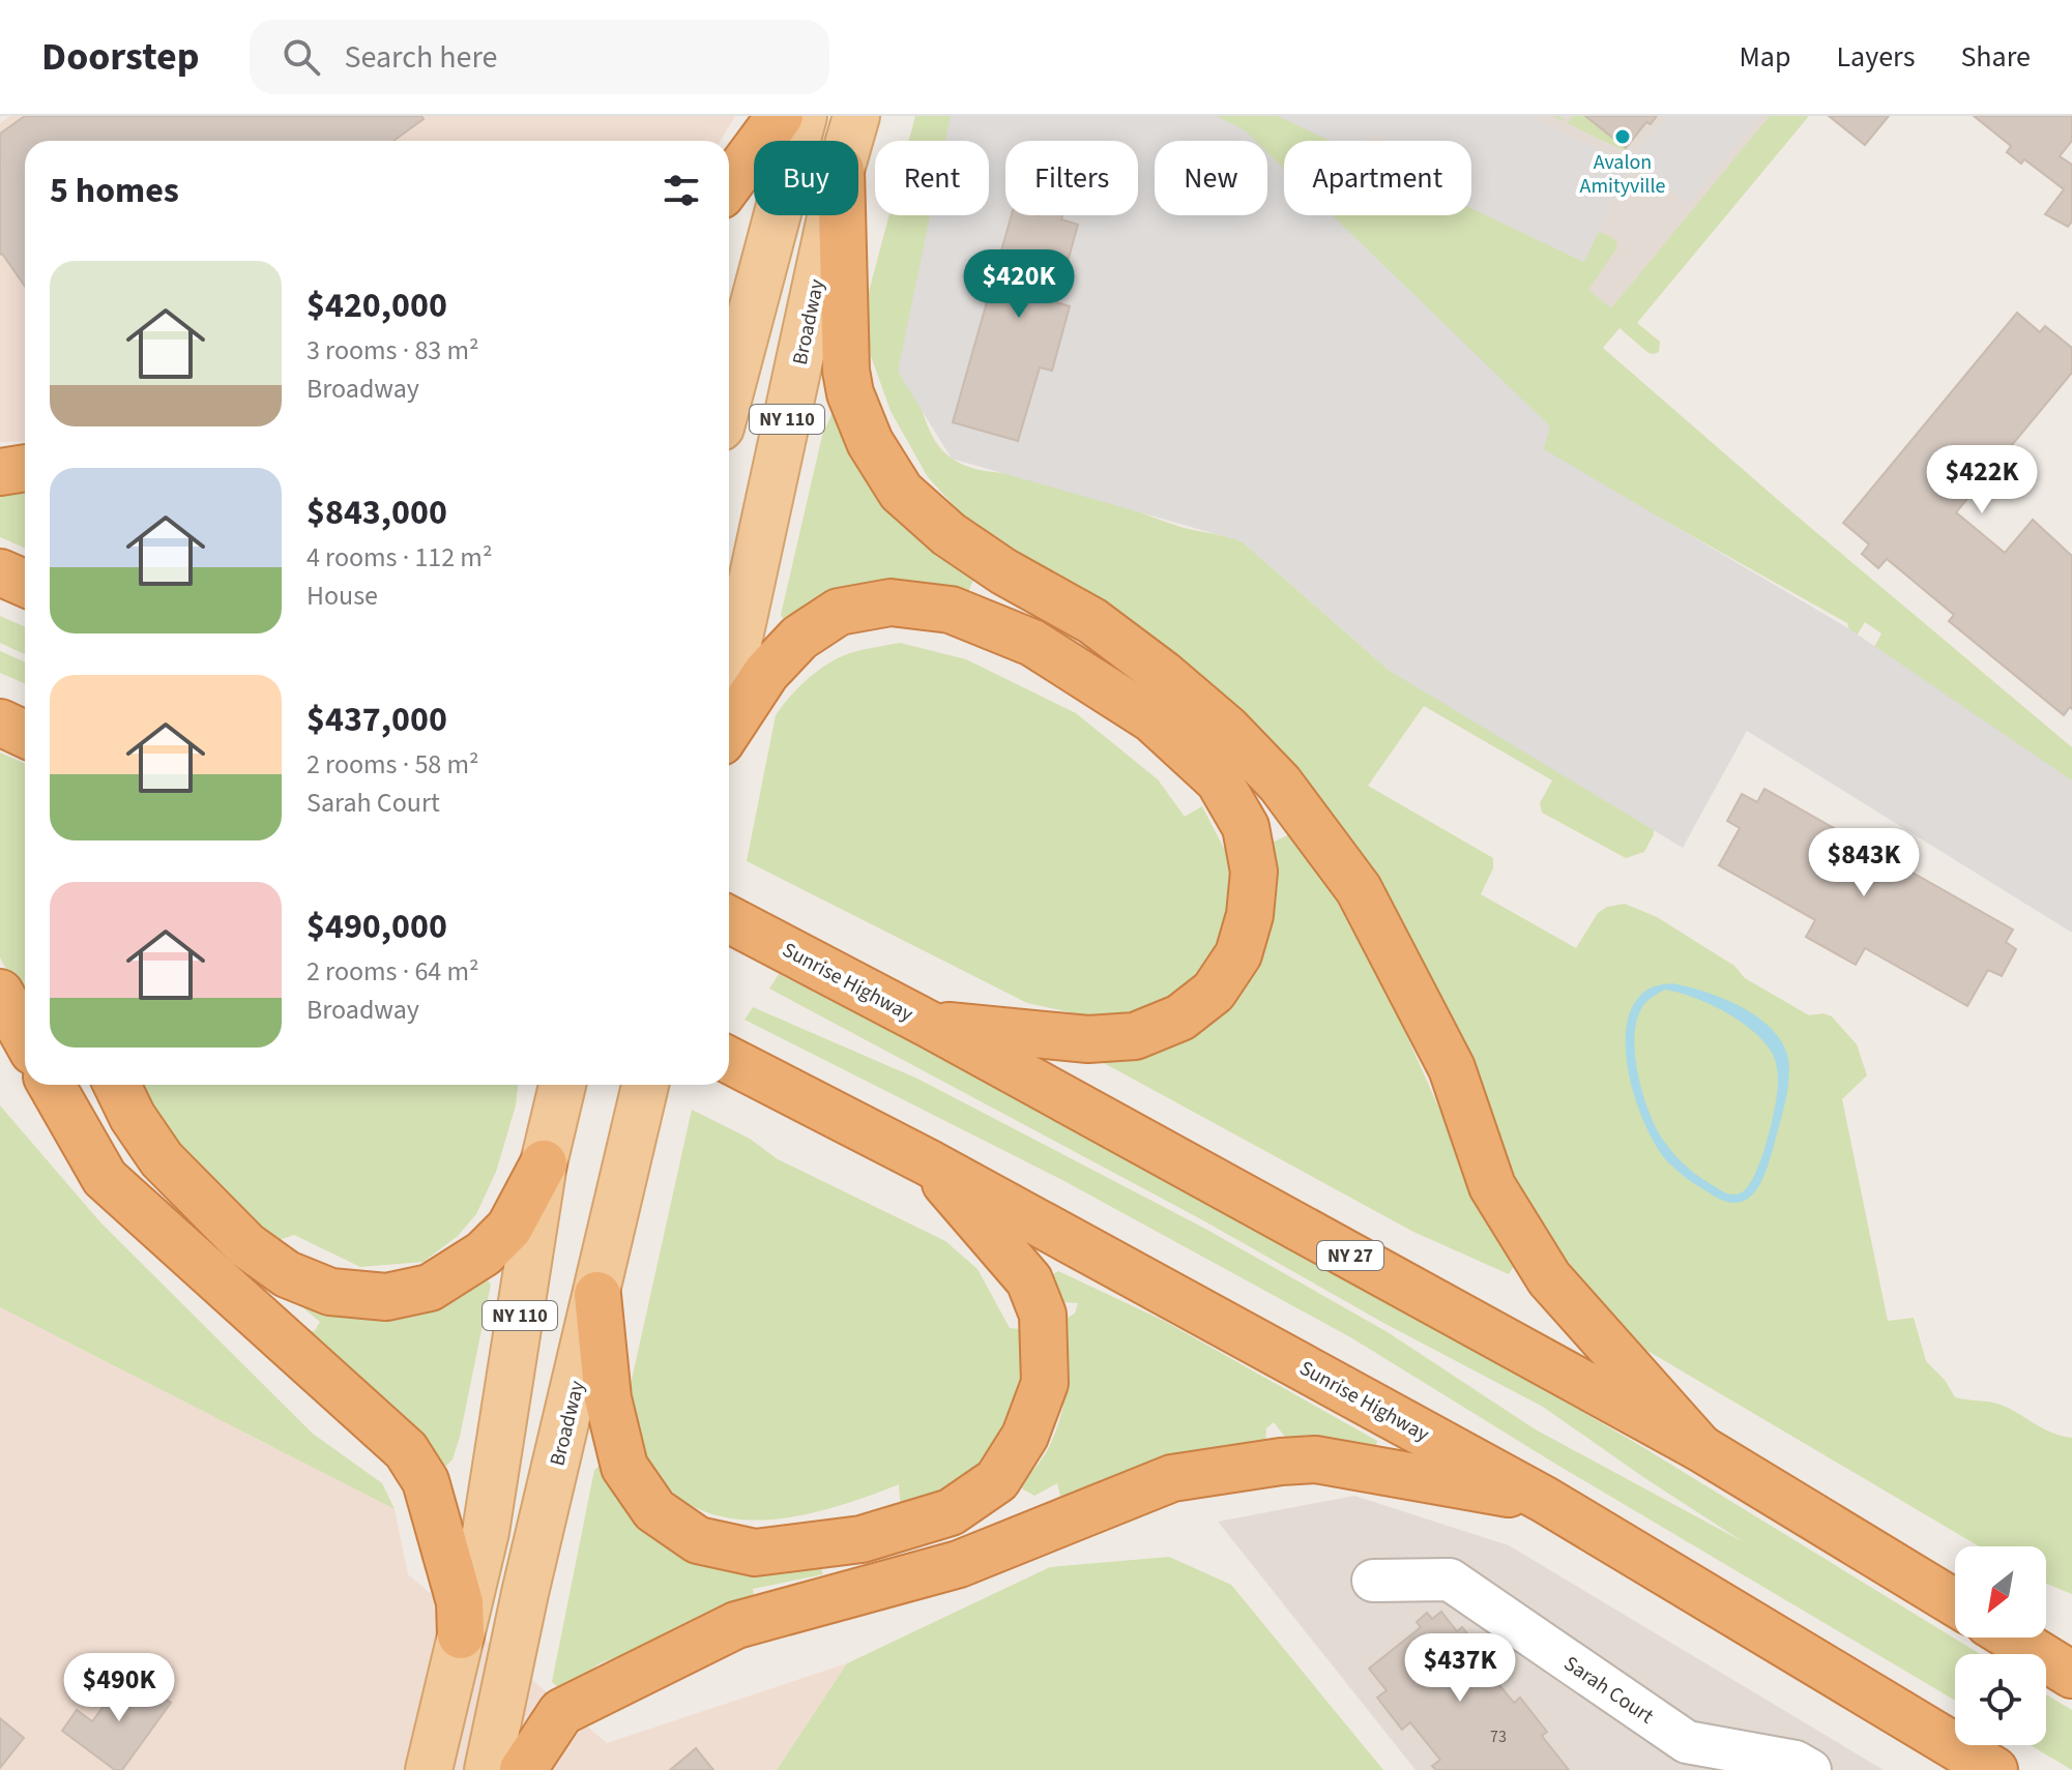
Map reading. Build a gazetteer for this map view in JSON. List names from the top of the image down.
{
  "streets": {
    "highway": ["Sunrise Highway", "NY 27"],
    "main road": ["Broadway", "NY 110"],
    "street": ["Sarah Court"]
  },
  "places": ["Avalon Amityville"],
  "house_numbers": ["73"],
  "north": "bottom left",
  "page": {
    "header": "Doorstep",
    "search": "Search here",
    "nav": ["Map", "Layers", "Share"],
    "chip": [
      "Buy",
      "Rent",
      "Filters",
      "New",
      "Apartment"
    ],
    "heading": "5 homes",
    "list": [
      {
        "name": "$420,000",
        "note": "3 rooms · 83 m² · Broadway"
      },
      {
        "name": "$843,000",
        "note": "4 rooms · 112 m² · House"
      },
      {
        "name": "$437,000",
        "note": "2 rooms · 58 m² · Sarah Court"
      },
      {
        "name": "$490,000",
        "note": "2 rooms · 64 m² · Broadway"
      }
    ],
    "price": [
      "$420K",
      "$422K",
      "$843K",
      "$437K",
      "$490K"
    ]
  }
}
